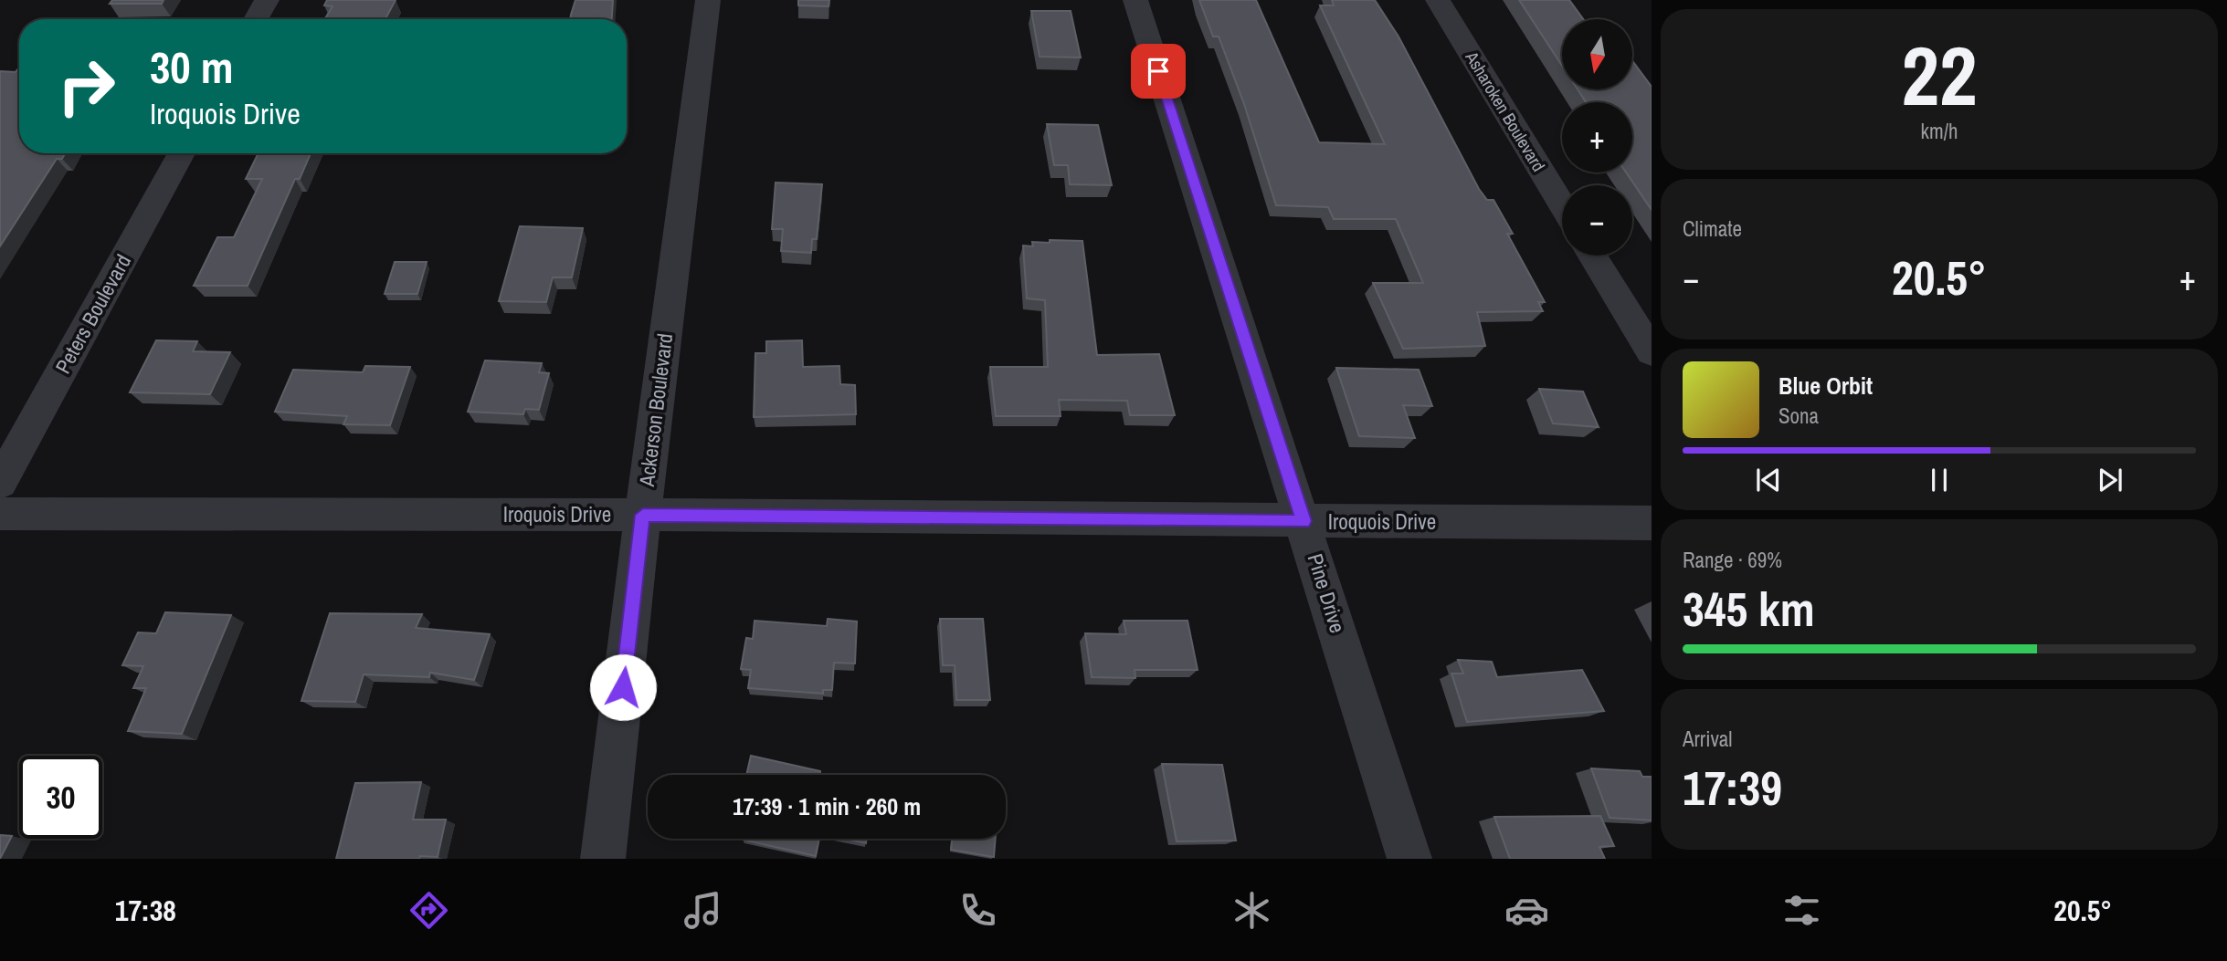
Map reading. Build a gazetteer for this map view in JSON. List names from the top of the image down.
{
  "streets": {
    "street": [
      "Asharoken Boulevard",
      "Peters Boulevard",
      "Ackerson Boulevard",
      "Iroquois Drive",
      "Pine Drive"
    ]
  },
  "crossings": [
    ["Ackerson Boulevard", "Iroquois Drive"],
    ["Iroquois Drive", "Pine Drive"]
  ],
  "north": "bottom",
  "page": {
    "tile": [
      ["22", "km/h"],
      "Climate",
      ["Range · 69%", "345 km"],
      ["Arrival", "17:39"]
    ],
    "map_buttons": ["+", "−"],
    "turn": ["30 m", "Iroquois Drive"],
    "heat": ["−", "20.5°", "+"],
    "song": ["Blue Orbit", "Sona"],
    "limit": "30",
    "trip": "17:39 · 1 min · 260 m",
    "tabs": ["17:38", "20.5°"]
  }
}
